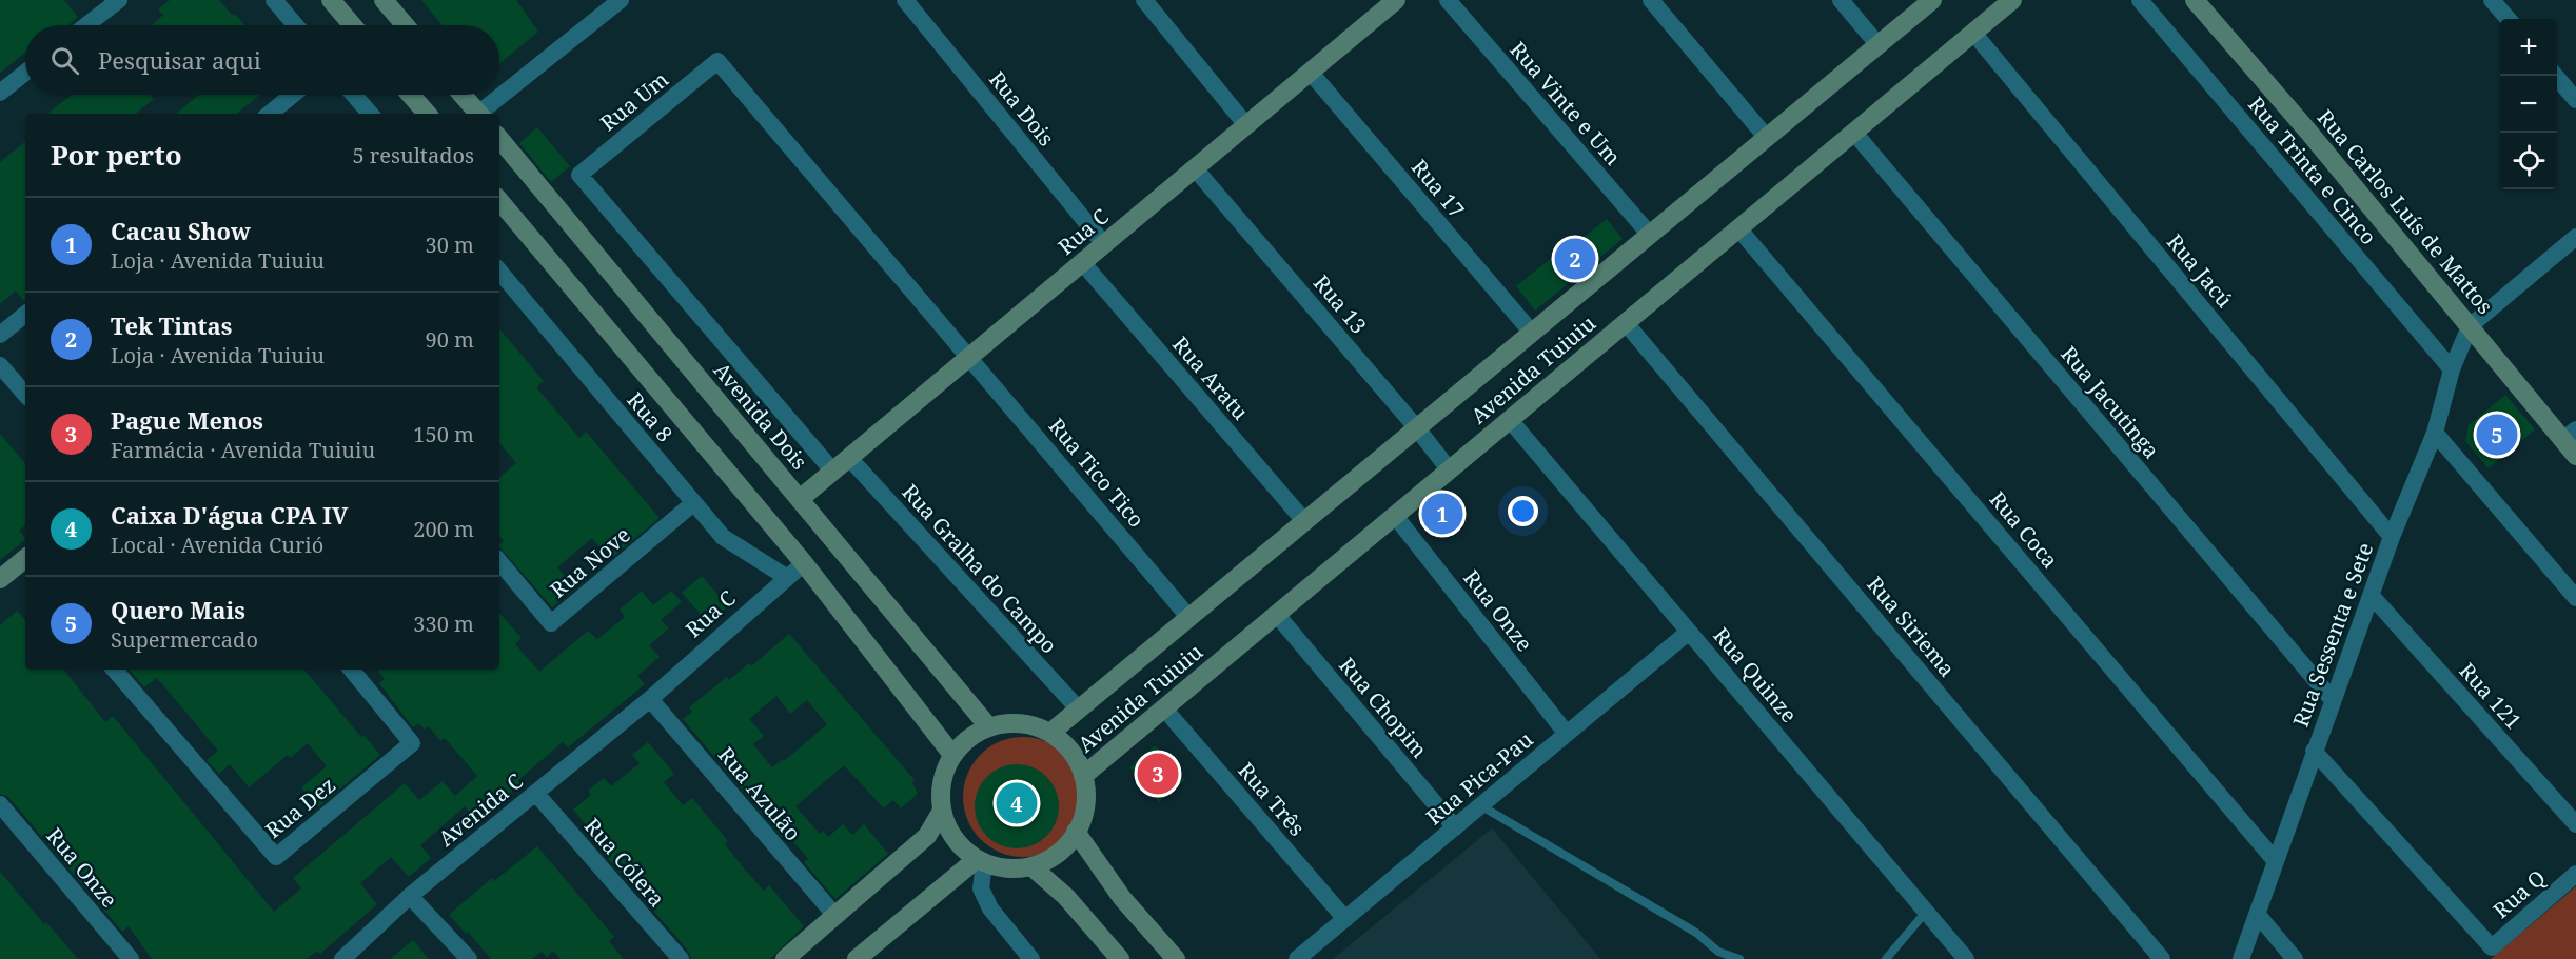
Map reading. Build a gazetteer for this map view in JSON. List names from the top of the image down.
{
  "streets": {
    "main road": [
      "Rua Carlos Luís de Mattos",
      "Rua C",
      "Avenida Tuiuiu",
      "Avenida Dois"
    ],
    "street": [
      "Rua Um",
      "Rua Vinte e Um",
      "Rua Dois",
      "Rua Trinta e Cinco",
      "Rua 17",
      "Rua Jacú",
      "Rua 13",
      "Rua Aratu",
      "Rua Jacutinga",
      "Rua 8",
      "Rua Tico Tico",
      "Rua Coca",
      "Rua Nove",
      "Rua Gralha do Campo",
      "Rua Onze",
      "Rua Siriema",
      "Rua Sessenta e Sete",
      "Rua Quinze",
      "Rua 121",
      "Rua Chopim",
      "Rua Pica-Pau",
      "Rua Azulão",
      "Rua Três",
      "Rua Dez",
      "Avenida C",
      "Rua Cólera",
      "Rua Q"
    ]
  },
  "crossings": [
    ["Rua Um", "Rua C"],
    ["Rua Um", "Rua Tico Tico"],
    ["Rua Vinte e Um", "Avenida Tuiuiu"],
    ["Rua Dois", "Rua C"],
    ["Rua Trinta e Cinco", "Rua Sessenta e Sete"],
    ["Rua 17", "Rua C"],
    ["Rua 17", "Avenida Tuiuiu"],
    ["Rua Carlos Luís de Mattos", "Rua Sessenta e Sete"],
    ["Rua C", "Rua 13"],
    ["Rua C", "Rua Aratu"],
    ["Rua C", "Avenida Dois"],
    ["Rua C", "Rua 8"],
    ["Rua C", "Rua Tico Tico"],
    ["Rua C", "Rua Gralha do Campo"],
    ["Rua C", "Rua Azulão"],
    ["Rua C", "Avenida C"],
    ["Rua Jacú", "Avenida Tuiuiu"],
    ["Rua Jacú", "Rua Sessenta e Sete"],
    ["Rua 13", "Avenida Tuiuiu"],
    ["Avenida Tuiuiu", "Rua Aratu"],
    ["Avenida Tuiuiu", "Rua Jacutinga"],
    ["Avenida Tuiuiu", "Avenida Dois"],
    ["Avenida Tuiuiu", "Rua Tico Tico"],
    ["Avenida Tuiuiu", "Rua Coca"],
    ["Avenida Tuiuiu", "Rua Gralha do Campo"],
    ["Avenida Tuiuiu", "Rua Onze"],
    ["Avenida Tuiuiu", "Rua Siriema"],
    ["Avenida Tuiuiu", "Rua Quinze"],
    ["Avenida Tuiuiu", "Rua Chopim"],
    ["Avenida Tuiuiu", "Rua Três"],
    ["Rua Jacutinga", "Rua Sessenta e Sete"],
    ["Rua 8", "Rua Nove"],
    ["Rua Coca", "Rua Sessenta e Sete"],
    ["Rua Onze", "Rua Pica-Pau"],
    ["Rua Sessenta e Sete", "Rua 121"],
    ["Rua Sessenta e Sete", "Rua Q"],
    ["Rua Quinze", "Rua Pica-Pau"],
    ["Rua Chopim", "Rua Pica-Pau"],
    ["Rua Pica-Pau", "Rua Três"],
    ["Rua Azulão", "Avenida C"],
    ["Avenida C", "Rua Cólera"]
  ],
  "page": {
    "map_buttons": ["+", "−"],
    "search": "Pesquisar aqui",
    "heading": ["Por perto", "5 resultados"],
    "list": [
      {
        "mark": "1",
        "name": "Cacau Show",
        "note": "Loja · Avenida Tuiuiu",
        "value": "30 m"
      },
      {
        "mark": "2",
        "name": "Tek Tintas",
        "note": "Loja · Avenida Tuiuiu",
        "value": "90 m"
      },
      {
        "mark": "3",
        "name": "Pague Menos",
        "note": "Farmácia · Avenida Tuiuiu",
        "value": "150 m"
      },
      {
        "mark": "4",
        "name": "Caixa D'água CPA IV",
        "note": "Local · Avenida Curió",
        "value": "200 m"
      },
      {
        "mark": "5",
        "name": "Quero Mais",
        "note": "Supermercado",
        "value": "330 m"
      }
    ],
    "pins": [
      "2",
      "5",
      "1",
      "3",
      "4"
    ]
  }
}
